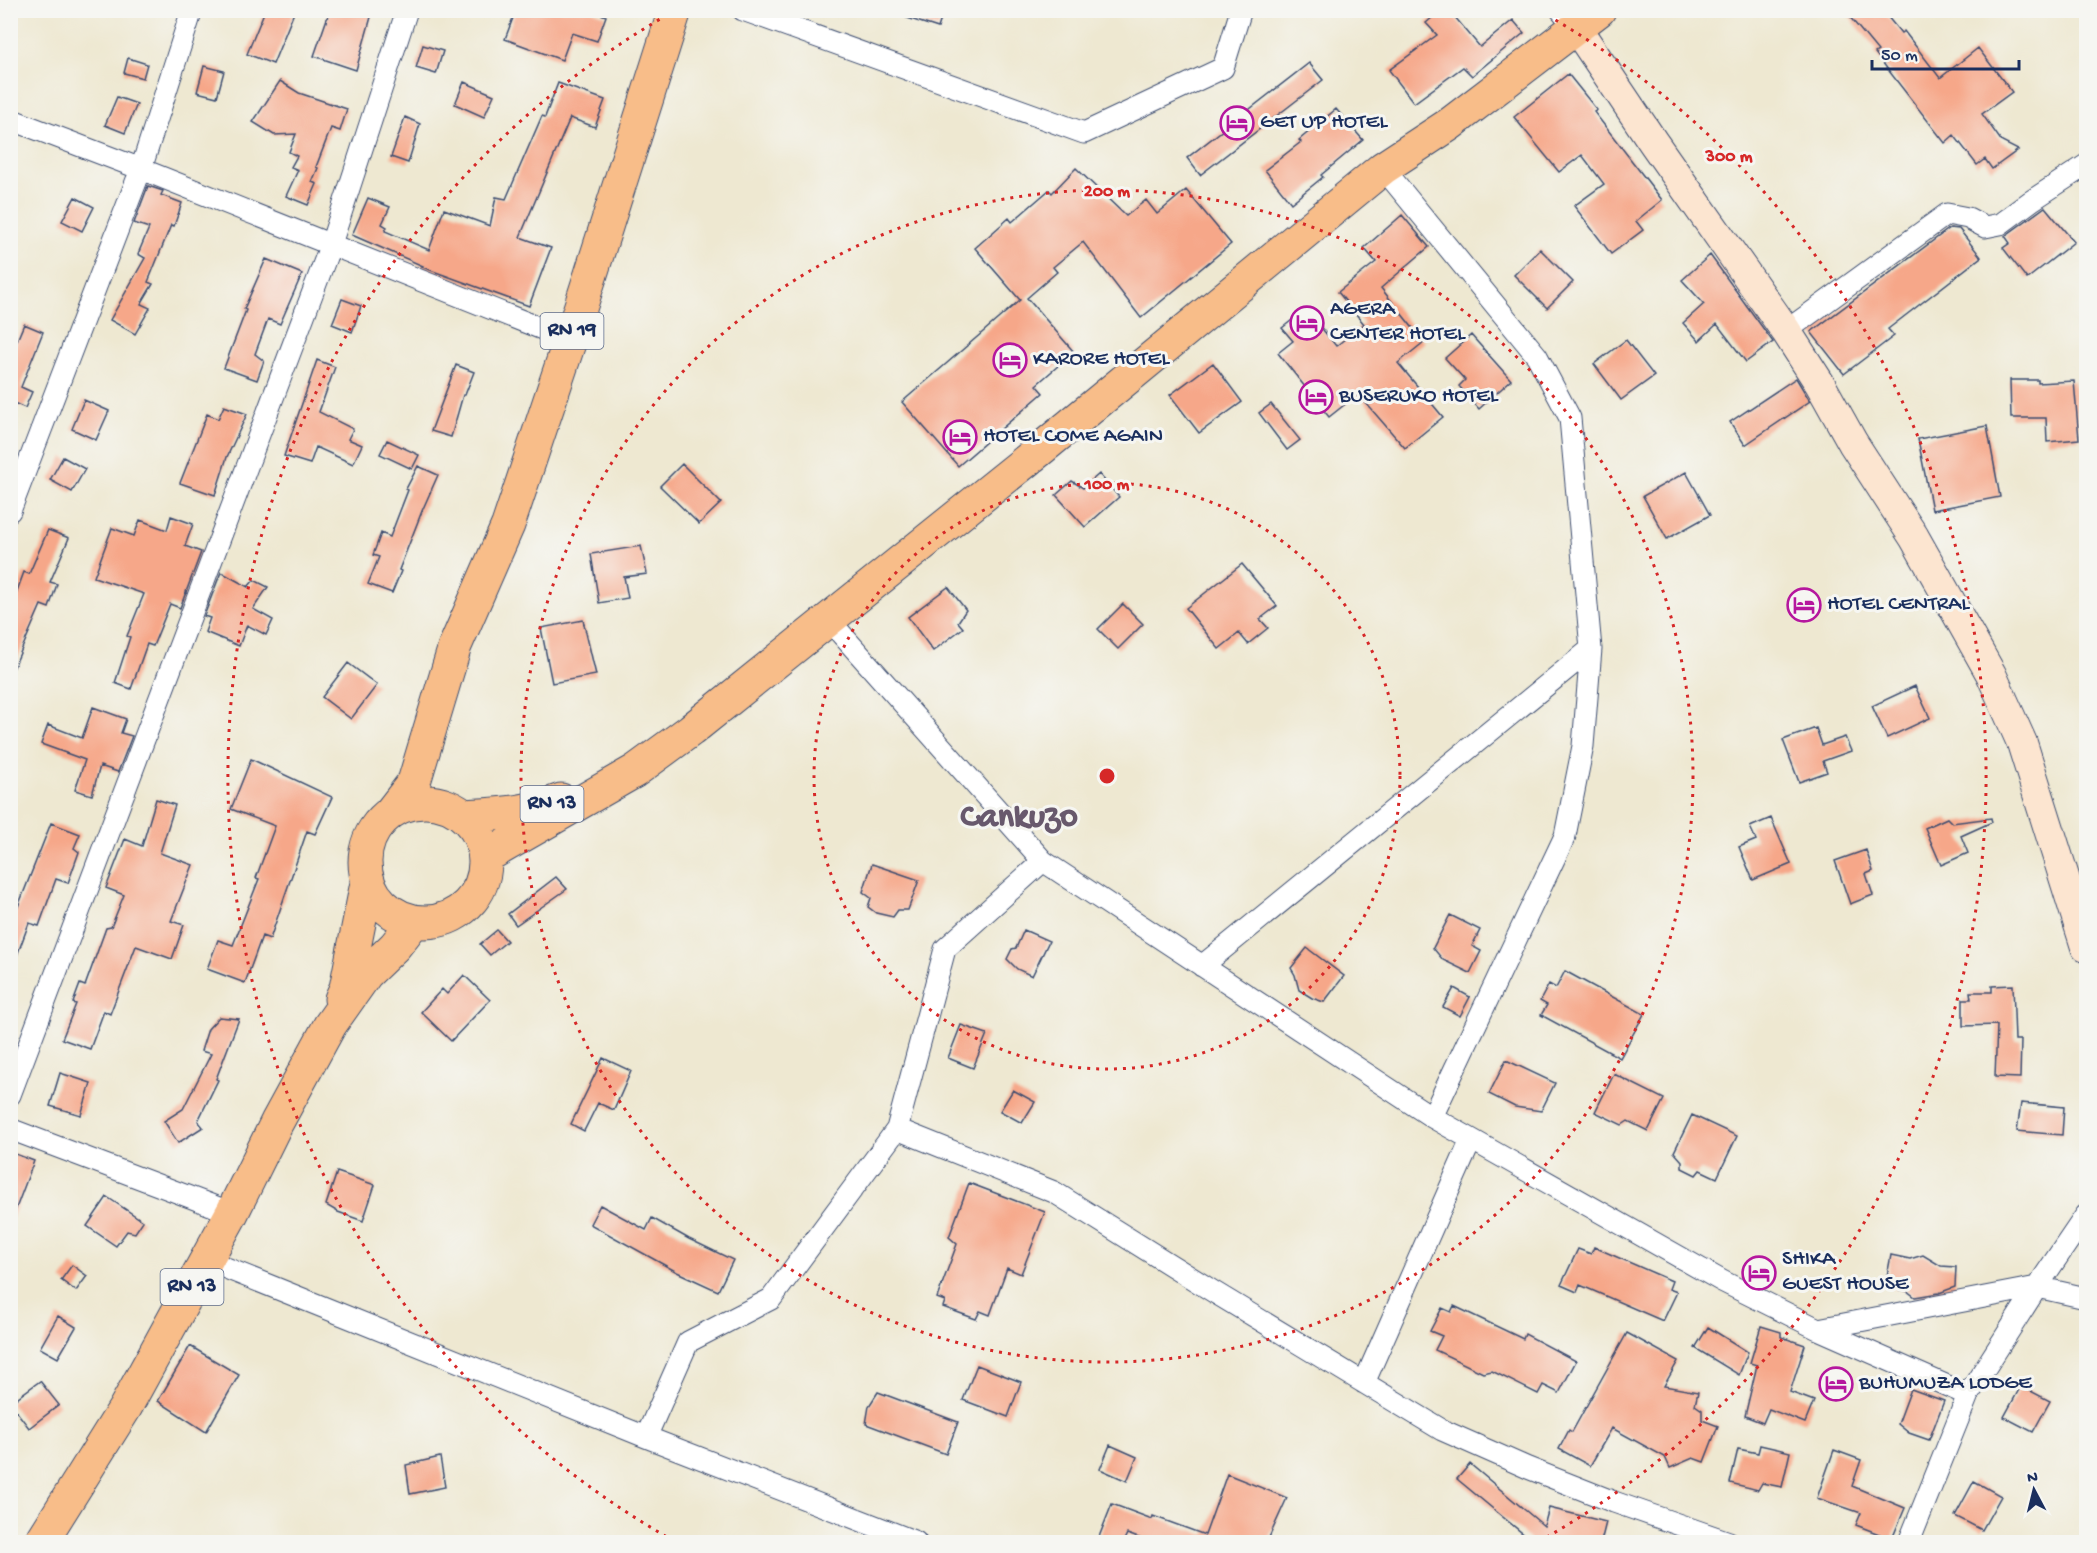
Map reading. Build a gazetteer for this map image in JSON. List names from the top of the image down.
{
  "streets": {
    "main road": ["RN 19", "RN 13"]
  },
  "crossings": [
    ["RN 19", "RN 13"]
  ],
  "districts": ["Cankuzo"],
  "places": {
    "hotel": [
      "GET UP HOTEL",
      "AGERA CENTER HOTEL",
      "KARORE HOTEL",
      "BUSERUKO HOTEL",
      "HOTEL COME AGAIN",
      "HOTEL CENTRAL",
      "SHIKA GUEST HOUSE",
      "BUHUMUZA LODGE"
    ]
  },
  "scale_bar": "50 m",
  "north": "top",
  "rings": ["300 m", "200 m", "100 m"]
}
